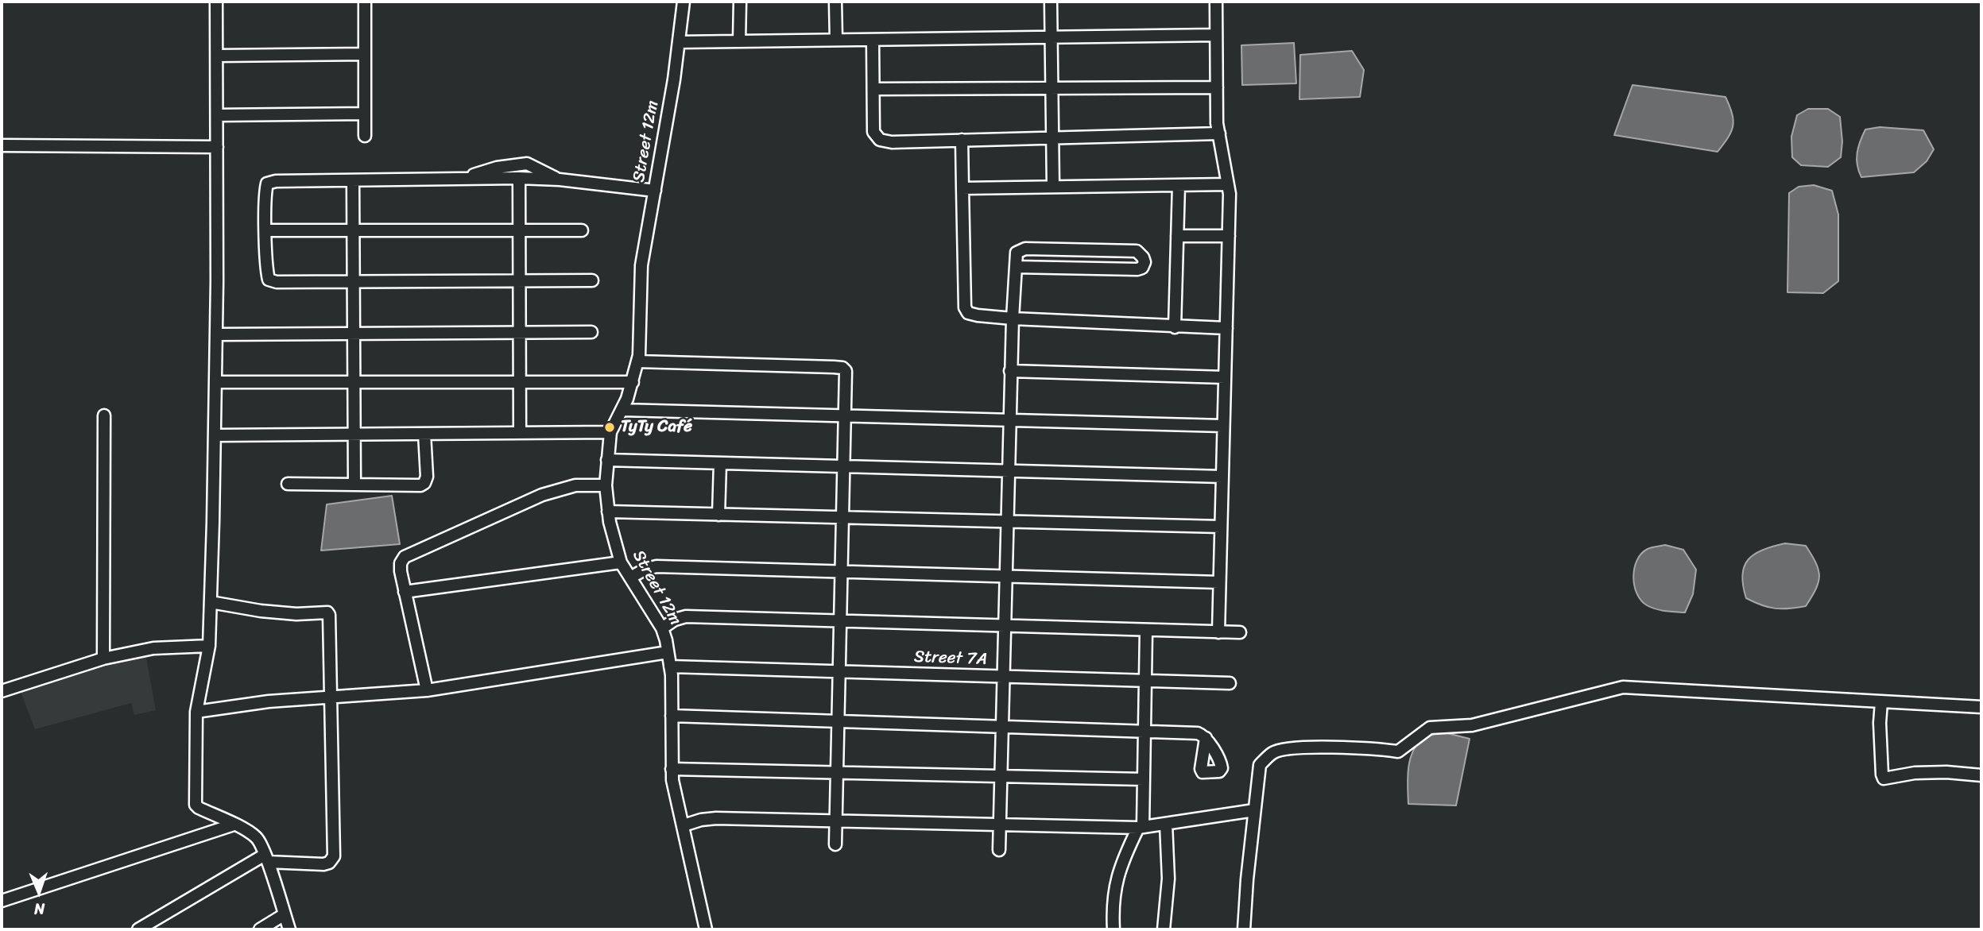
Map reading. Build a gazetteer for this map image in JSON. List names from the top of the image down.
{
  "streets": {
    "street": ["Street 12m", "Street 7A"]
  },
  "crossings": [
    ["Street 12m", "Street 7A"]
  ],
  "places": ["TyTy Café"],
  "north": "bottom"
}
